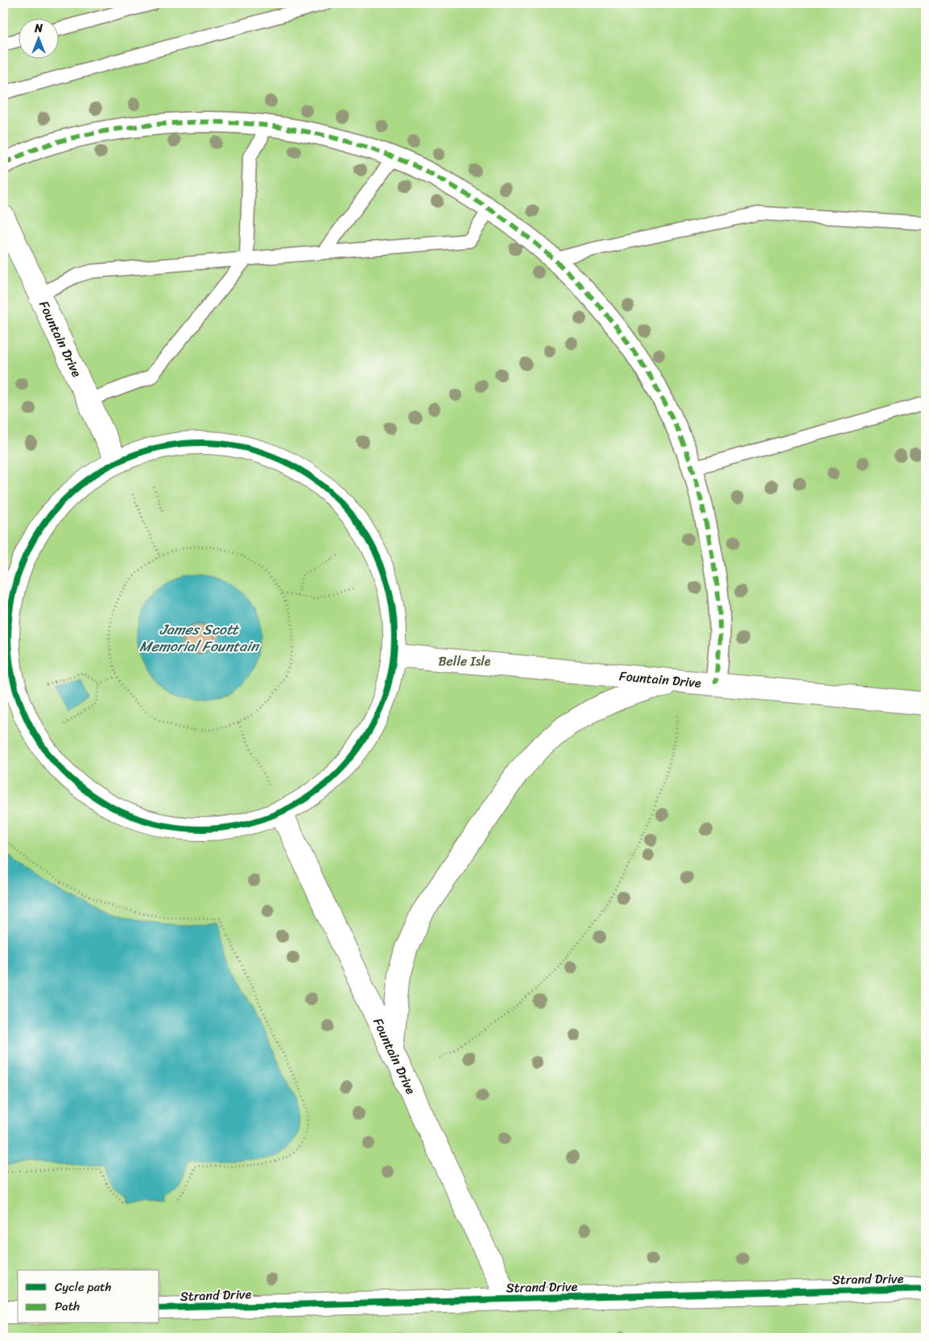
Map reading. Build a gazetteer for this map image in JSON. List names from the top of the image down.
{
  "streets": {
    "street": ["Fountain Drive", "Strand Drive"]
  },
  "crossings": [
    ["Fountain Drive", "Strand Drive"]
  ],
  "water": ["James Scott Memorial Fountain"],
  "parks": ["Belle Isle"],
  "legend": ["Cycle path", "Path"],
  "north": "top"
}
